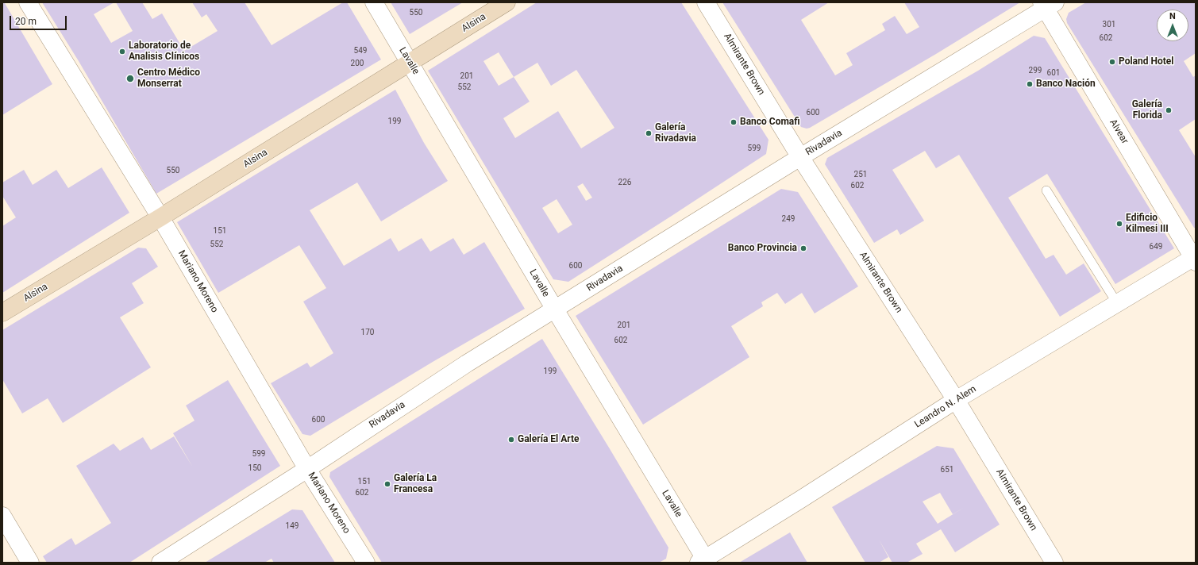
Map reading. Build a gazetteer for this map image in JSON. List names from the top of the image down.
{
  "streets": {
    "street": [
      "Alsina",
      "Lavalle",
      "Almirante Brown",
      "Alvear",
      "Rivadavia",
      "Mariano Moreno",
      "Leandro N. Alem"
    ]
  },
  "crossings": [
    ["Alsina", "Lavalle"],
    ["Alsina", "Mariano Moreno"],
    ["Lavalle", "Rivadavia"],
    ["Lavalle", "Leandro N. Alem"],
    ["Almirante Brown", "Rivadavia"],
    ["Almirante Brown", "Leandro N. Alem"],
    ["Alvear", "Rivadavia"],
    ["Alvear", "Leandro N. Alem"],
    ["Rivadavia", "Mariano Moreno"]
  ],
  "places": [
    "Laboratorio de Analisis Clínicos",
    "Poland Hotel",
    "Centro Médico Monserrat",
    "Banco Nación",
    "Galería Florida",
    "Banco Comafi",
    "Galería Rivadavia",
    "Edificio Kilmesi III",
    "Banco Provincia",
    "Galería El Arte",
    "Galería La Francesa"
  ],
  "house_numbers": [
    "550",
    "301",
    "602",
    "549",
    "200",
    "299",
    "601",
    "201",
    "552",
    "600",
    "199",
    "599",
    "550",
    "251",
    "226",
    "602",
    "249",
    "151",
    "552",
    "649",
    "600",
    "201",
    "170",
    "602",
    "199",
    "600",
    "599",
    "150",
    "651",
    "151",
    "602",
    "149"
  ],
  "scale_bar": "20 m",
  "north": "top"
}
